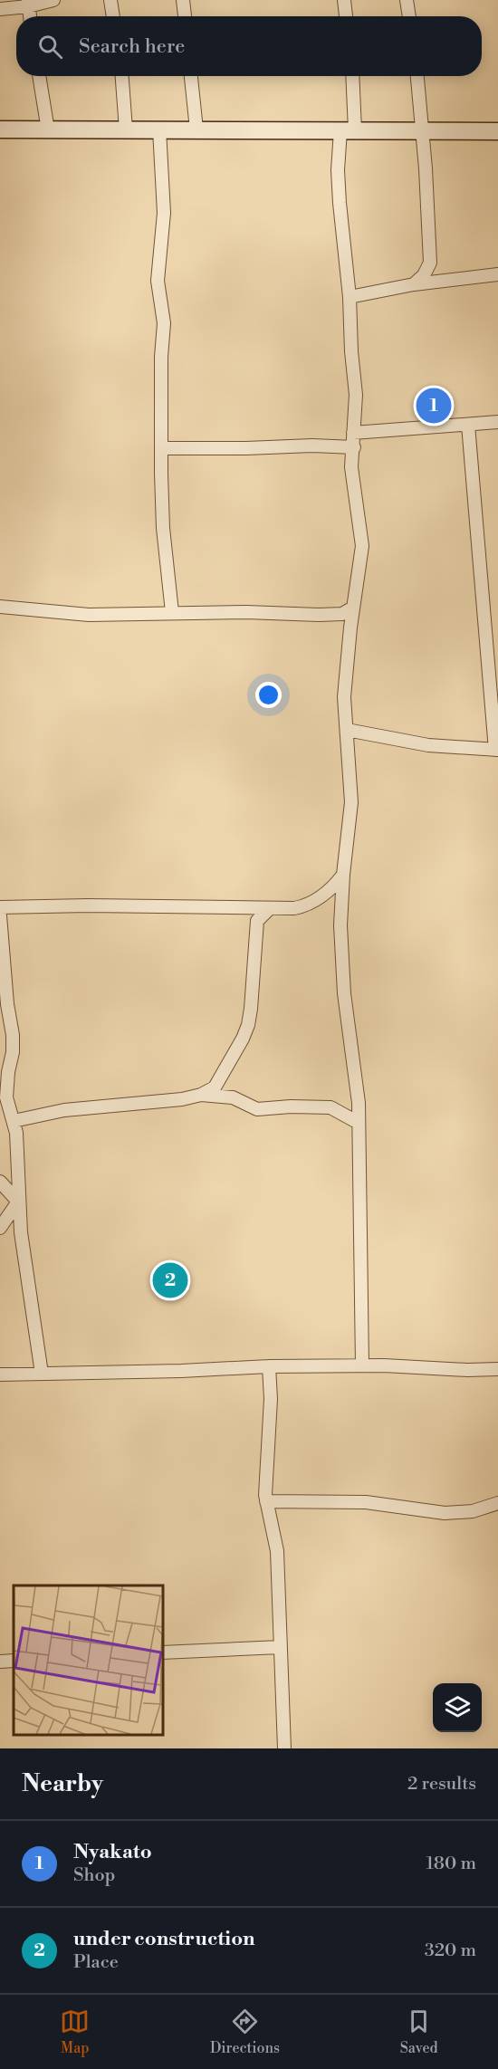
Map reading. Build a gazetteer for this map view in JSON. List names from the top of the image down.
{
  "page": {
    "search": "Search here",
    "pins": ["1", "2"],
    "heading": ["Nearby", "2 results"],
    "list": [
      {
        "mark": "1",
        "name": "Nyakato",
        "note": "Shop",
        "value": "180 m"
      },
      {
        "mark": "2",
        "name": "under construction",
        "note": "Place",
        "value": "320 m"
      }
    ],
    "nav": ["Map", "Directions", "Saved"]
  }
}
